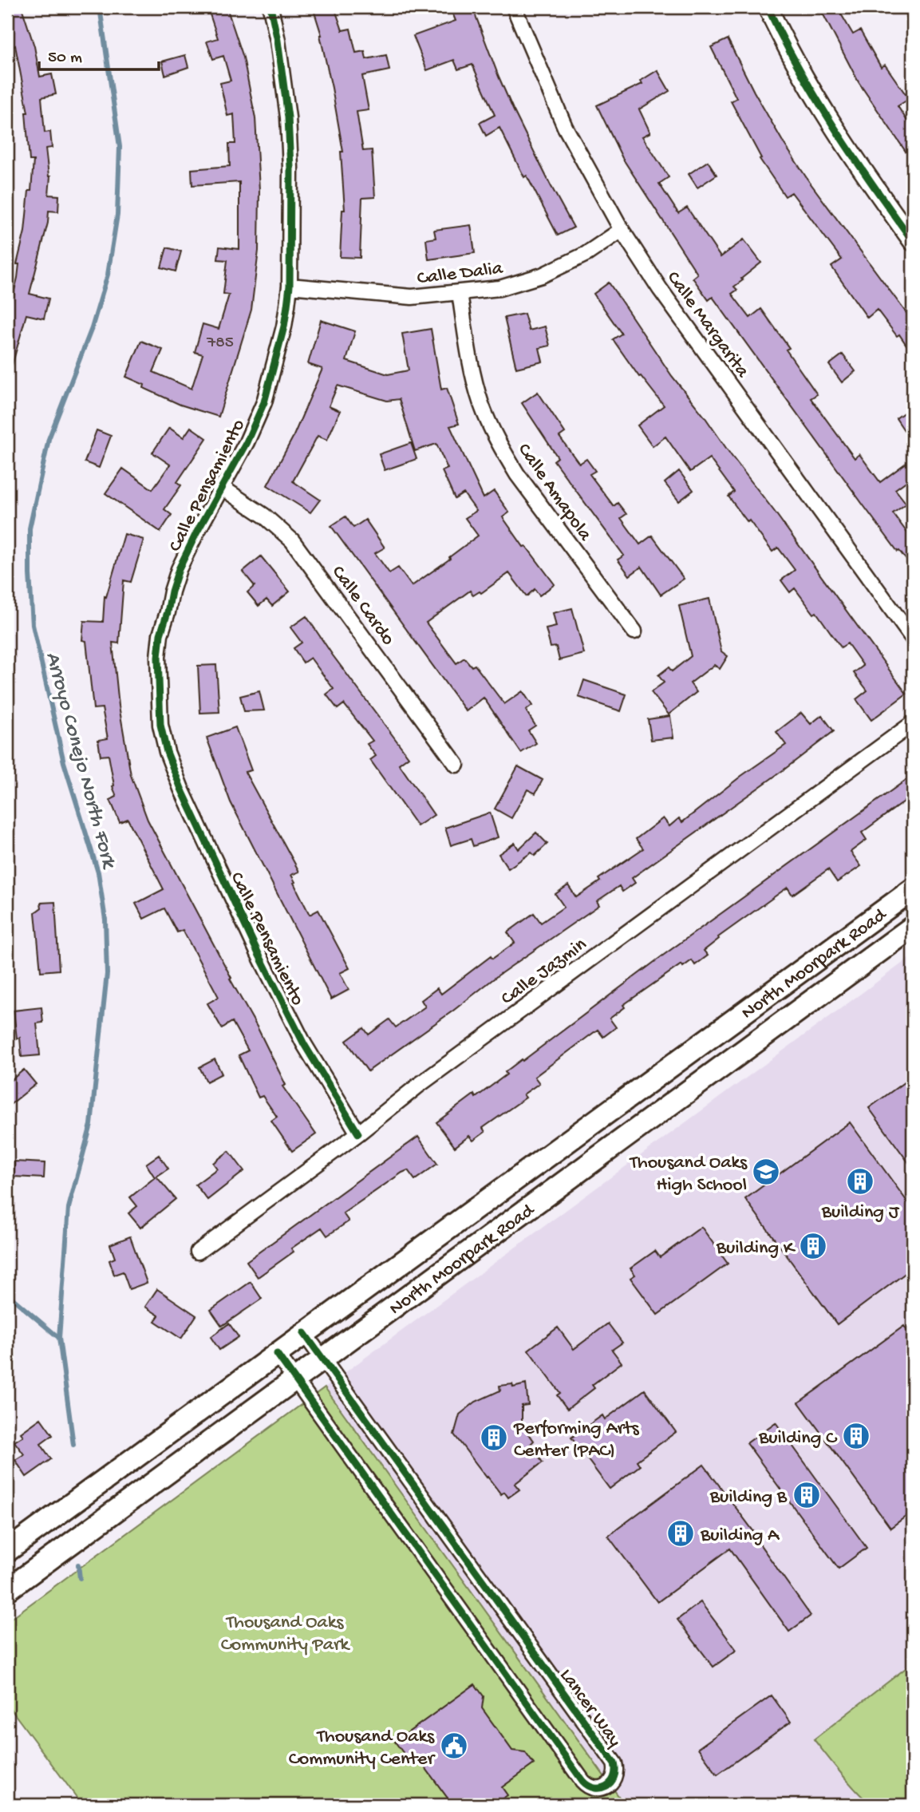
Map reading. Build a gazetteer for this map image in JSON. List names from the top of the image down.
{
  "streets": {
    "main road": ["North Moorpark Road"],
    "street": [
      "Calle Dalia",
      "Calle Margarita",
      "Calle Pensamiento",
      "Calle Amapola",
      "Calle Cardo",
      "Calle Jazmin",
      "Lancer Way"
    ]
  },
  "crossings": [
    ["Calle Dalia", "Calle Margarita"],
    ["Calle Dalia", "Calle Pensamiento"],
    ["Calle Dalia", "Calle Amapola"],
    ["Calle Pensamiento", "Calle Cardo"],
    ["Calle Pensamiento", "Calle Jazmin"],
    ["North Moorpark Road", "Lancer Way"]
  ],
  "water": ["Arroyo Conejo North Fork"],
  "parks": ["Thousand Oaks Community Park"],
  "places": {
    "school or university": ["Thousand Oaks High School"],
    "building": [
      "Building J",
      "Building K",
      "Building C",
      "Performing Arts Center (PAC)",
      "Building B",
      "Building A"
    ],
    "public building": ["Thousand Oaks Community Center"]
  },
  "house_numbers": ["785"],
  "scale_bar": "50 m"
}
